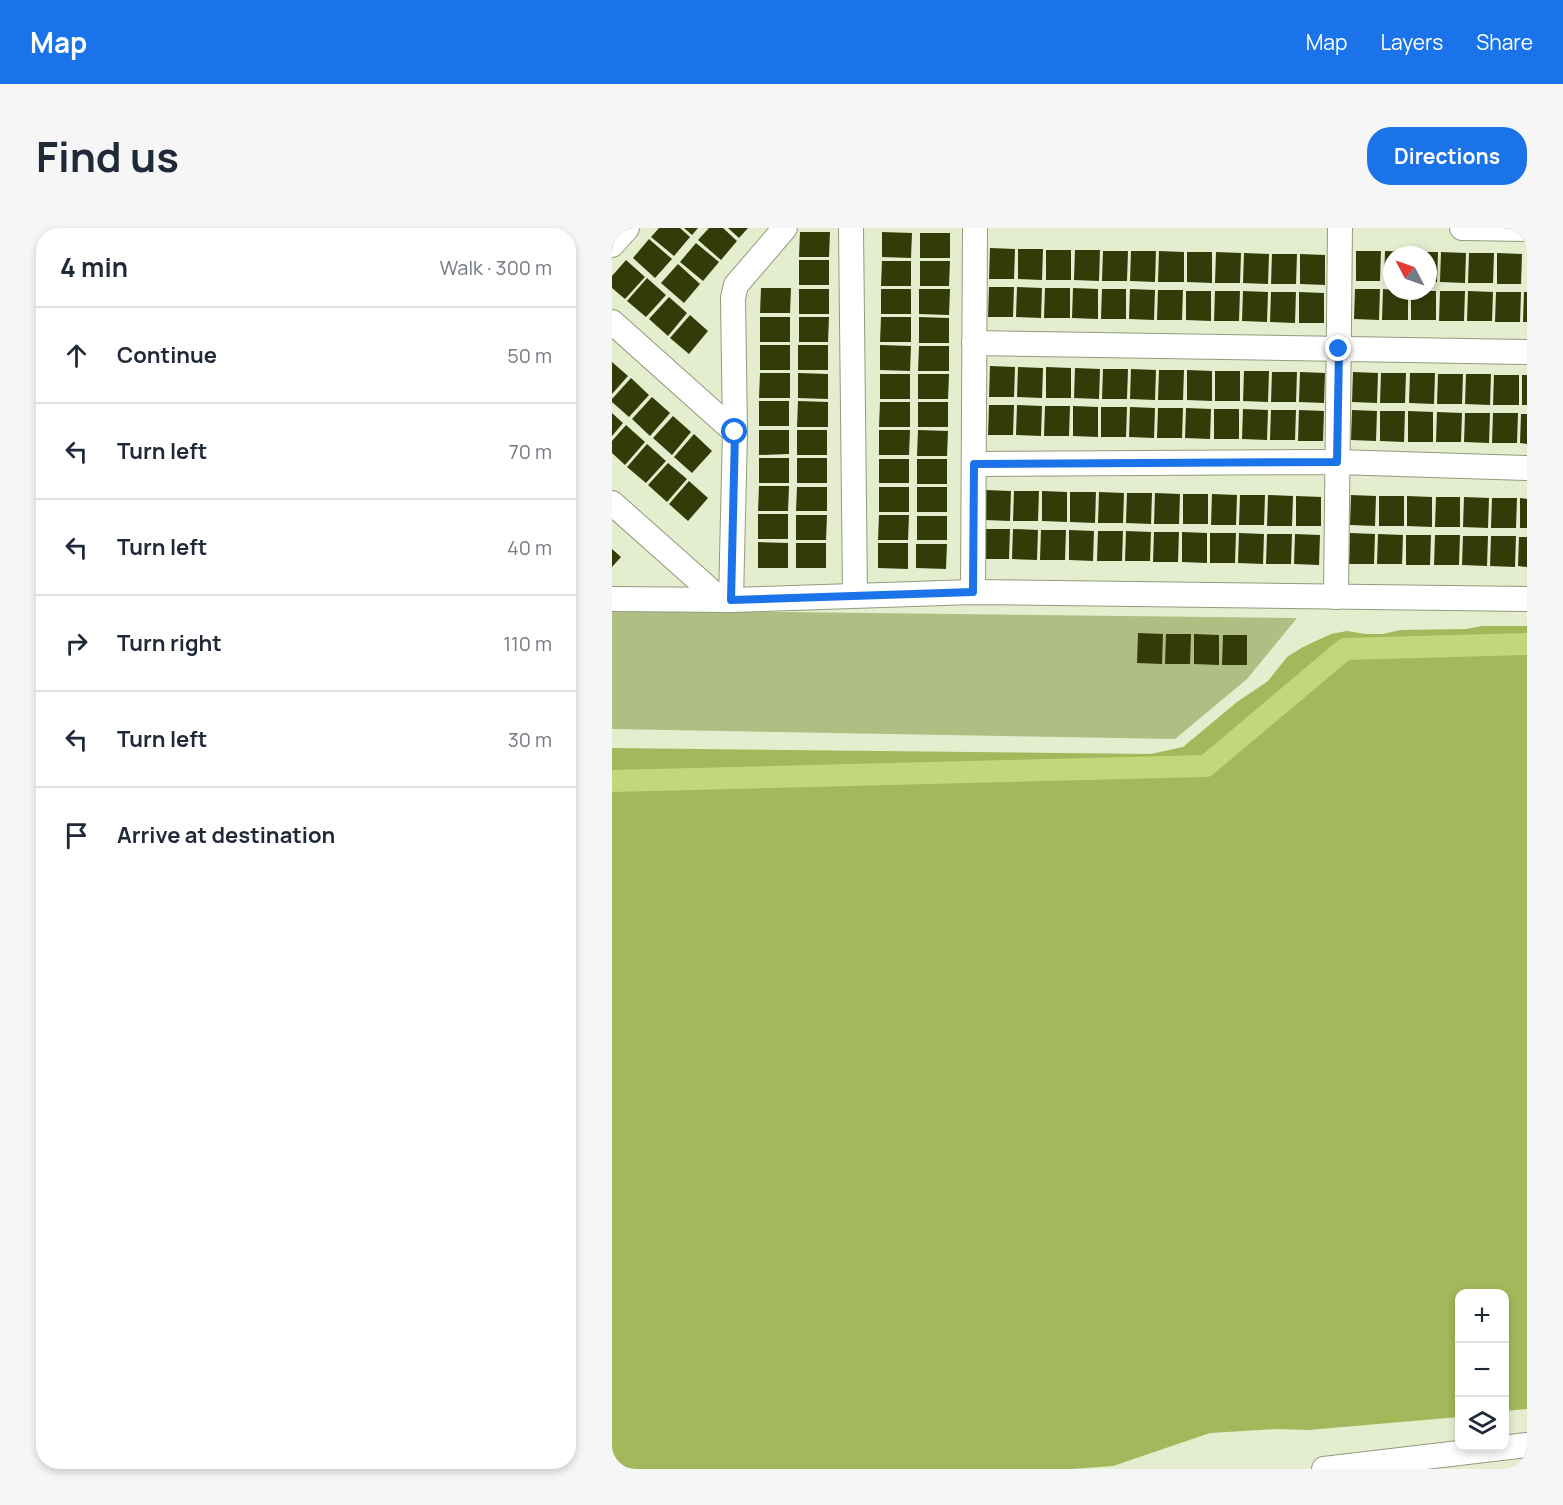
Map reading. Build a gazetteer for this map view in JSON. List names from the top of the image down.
{
  "north": "top left",
  "page": {
    "header": "Map",
    "nav": ["Map", "Layers", "Share"],
    "title": "Find us",
    "buttons": "Directions",
    "heading": ["4 min", "Walk · 300 m"],
    "list": [
      ["Continue", "50 m"],
      ["Turn left", "70 m"],
      ["Turn left", "40 m"],
      ["Turn right", "110 m"],
      ["Turn left", "30 m"],
      "Arrive at destination"
    ],
    "map_buttons": ["+", "−"]
  }
}
